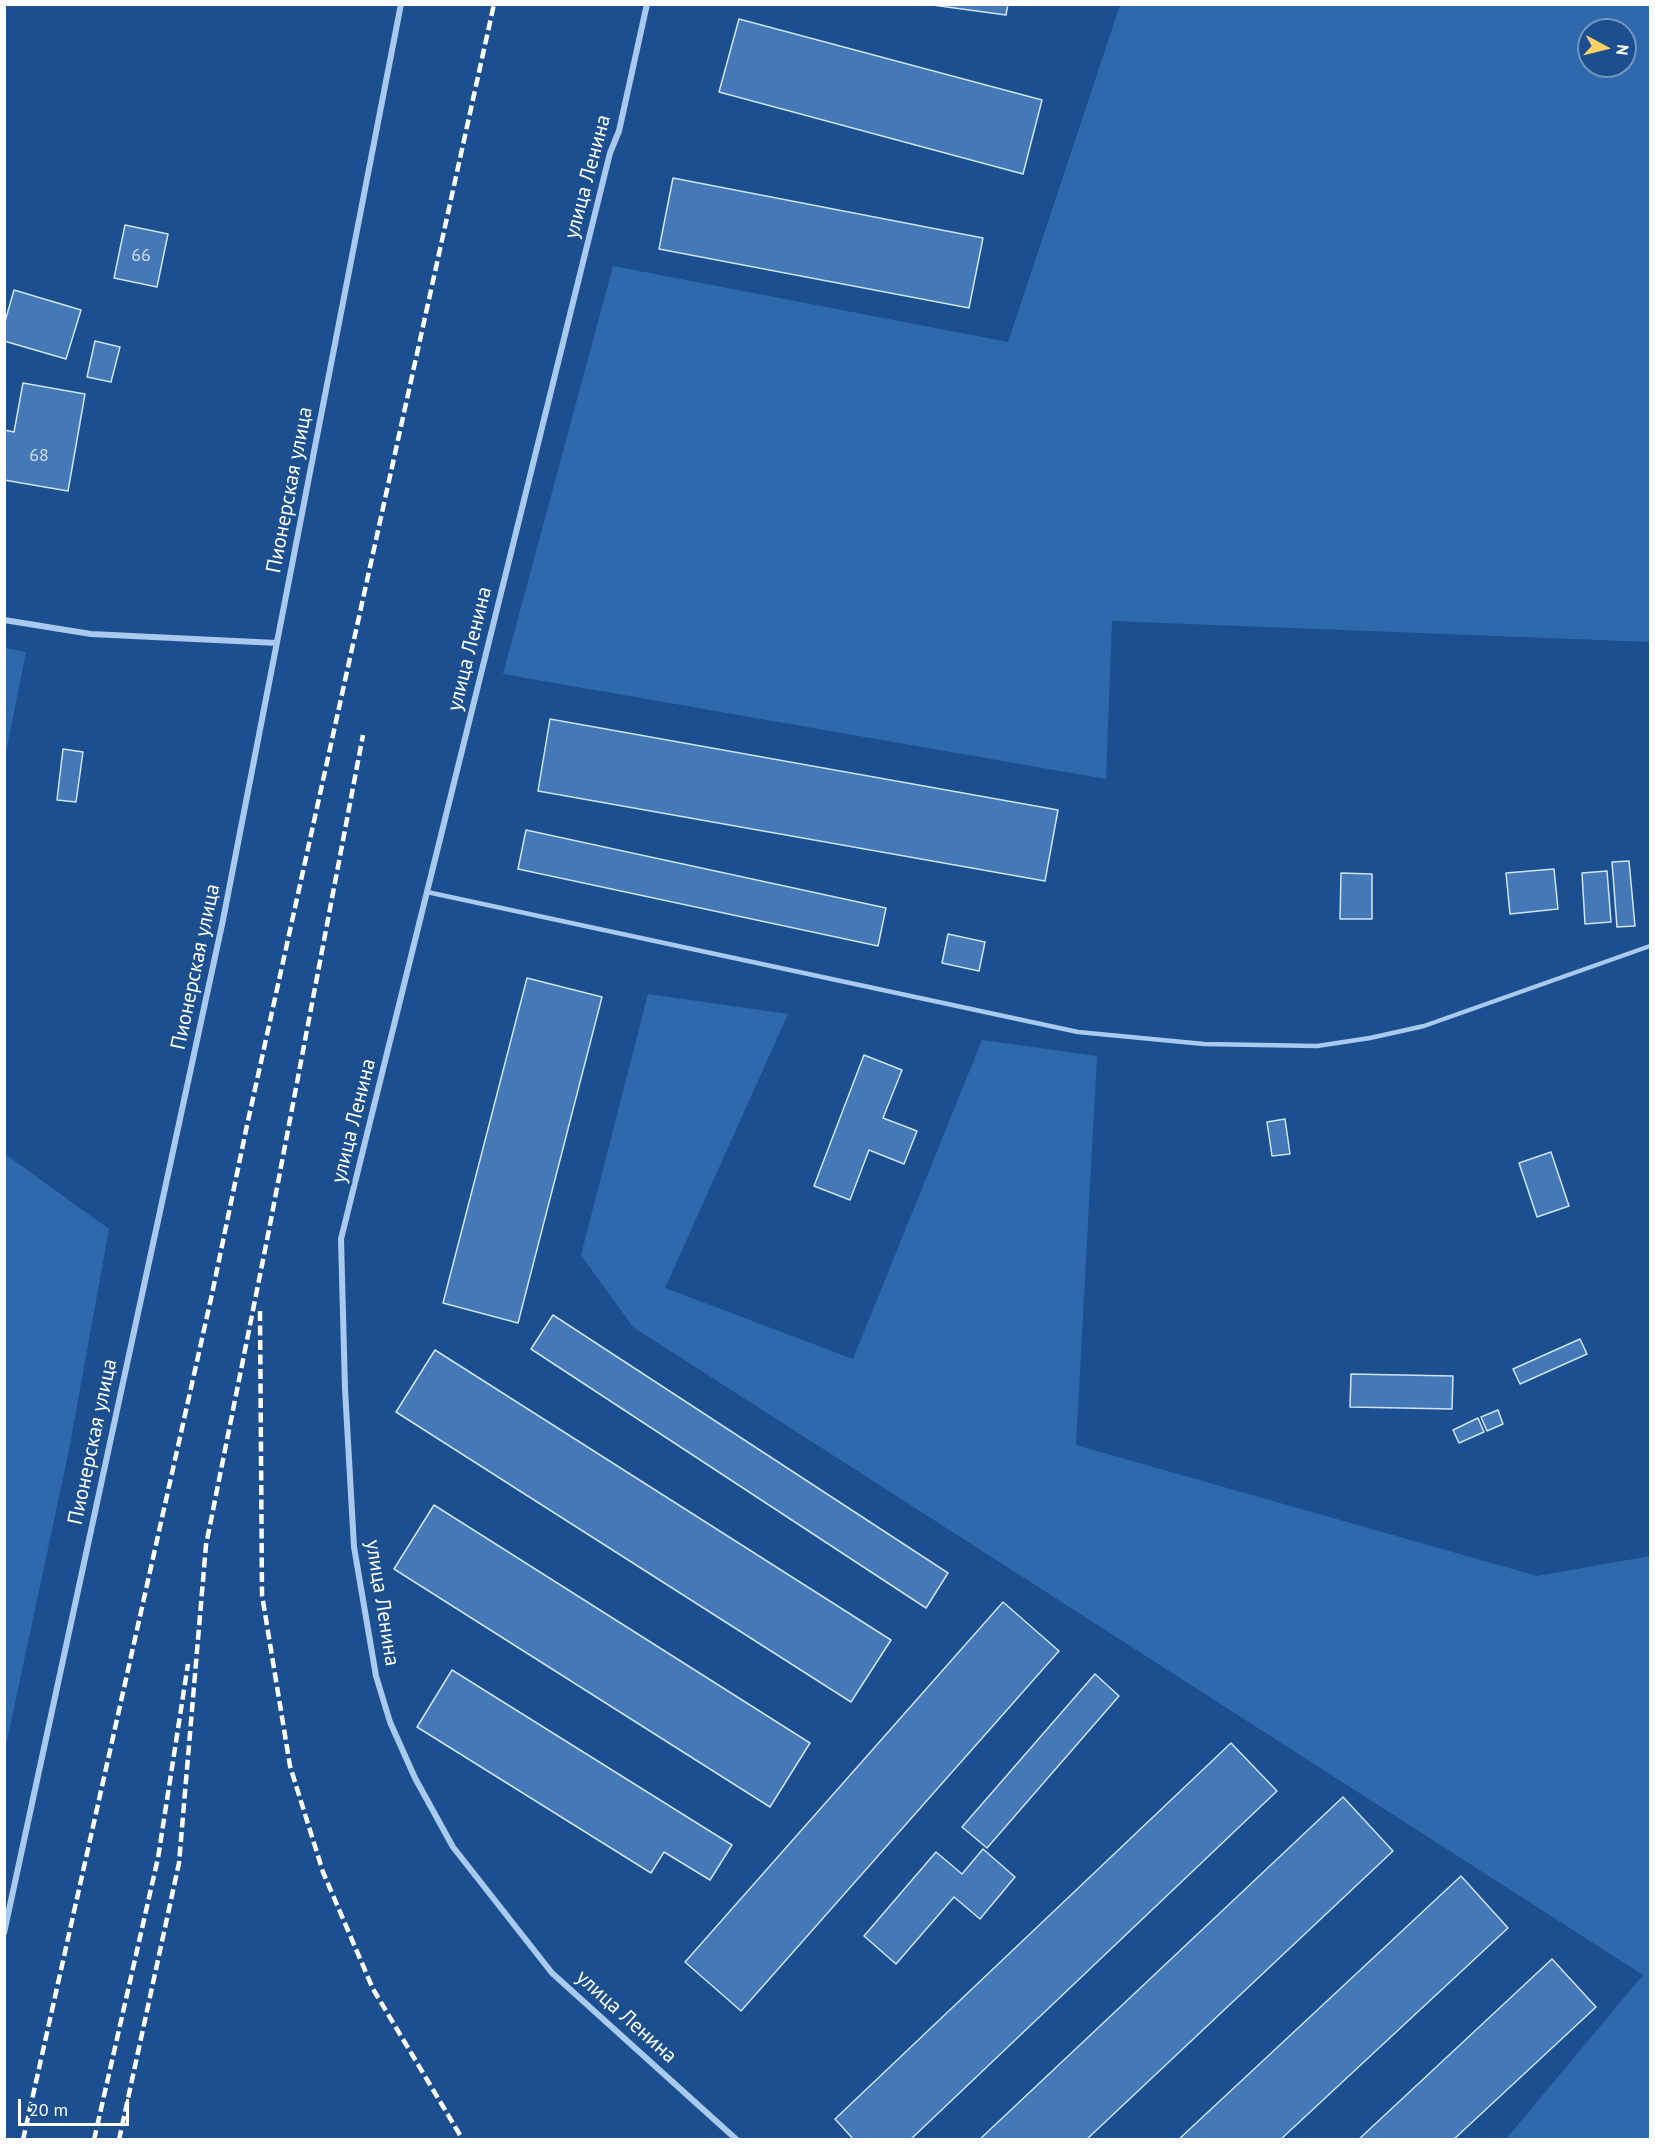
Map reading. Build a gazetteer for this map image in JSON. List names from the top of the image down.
{
  "streets": {
    "street": ["улица Ленина", "Пионерская улица"]
  },
  "house_numbers": ["66", "68"],
  "scale_bar": "20 m",
  "north": "right"
}
